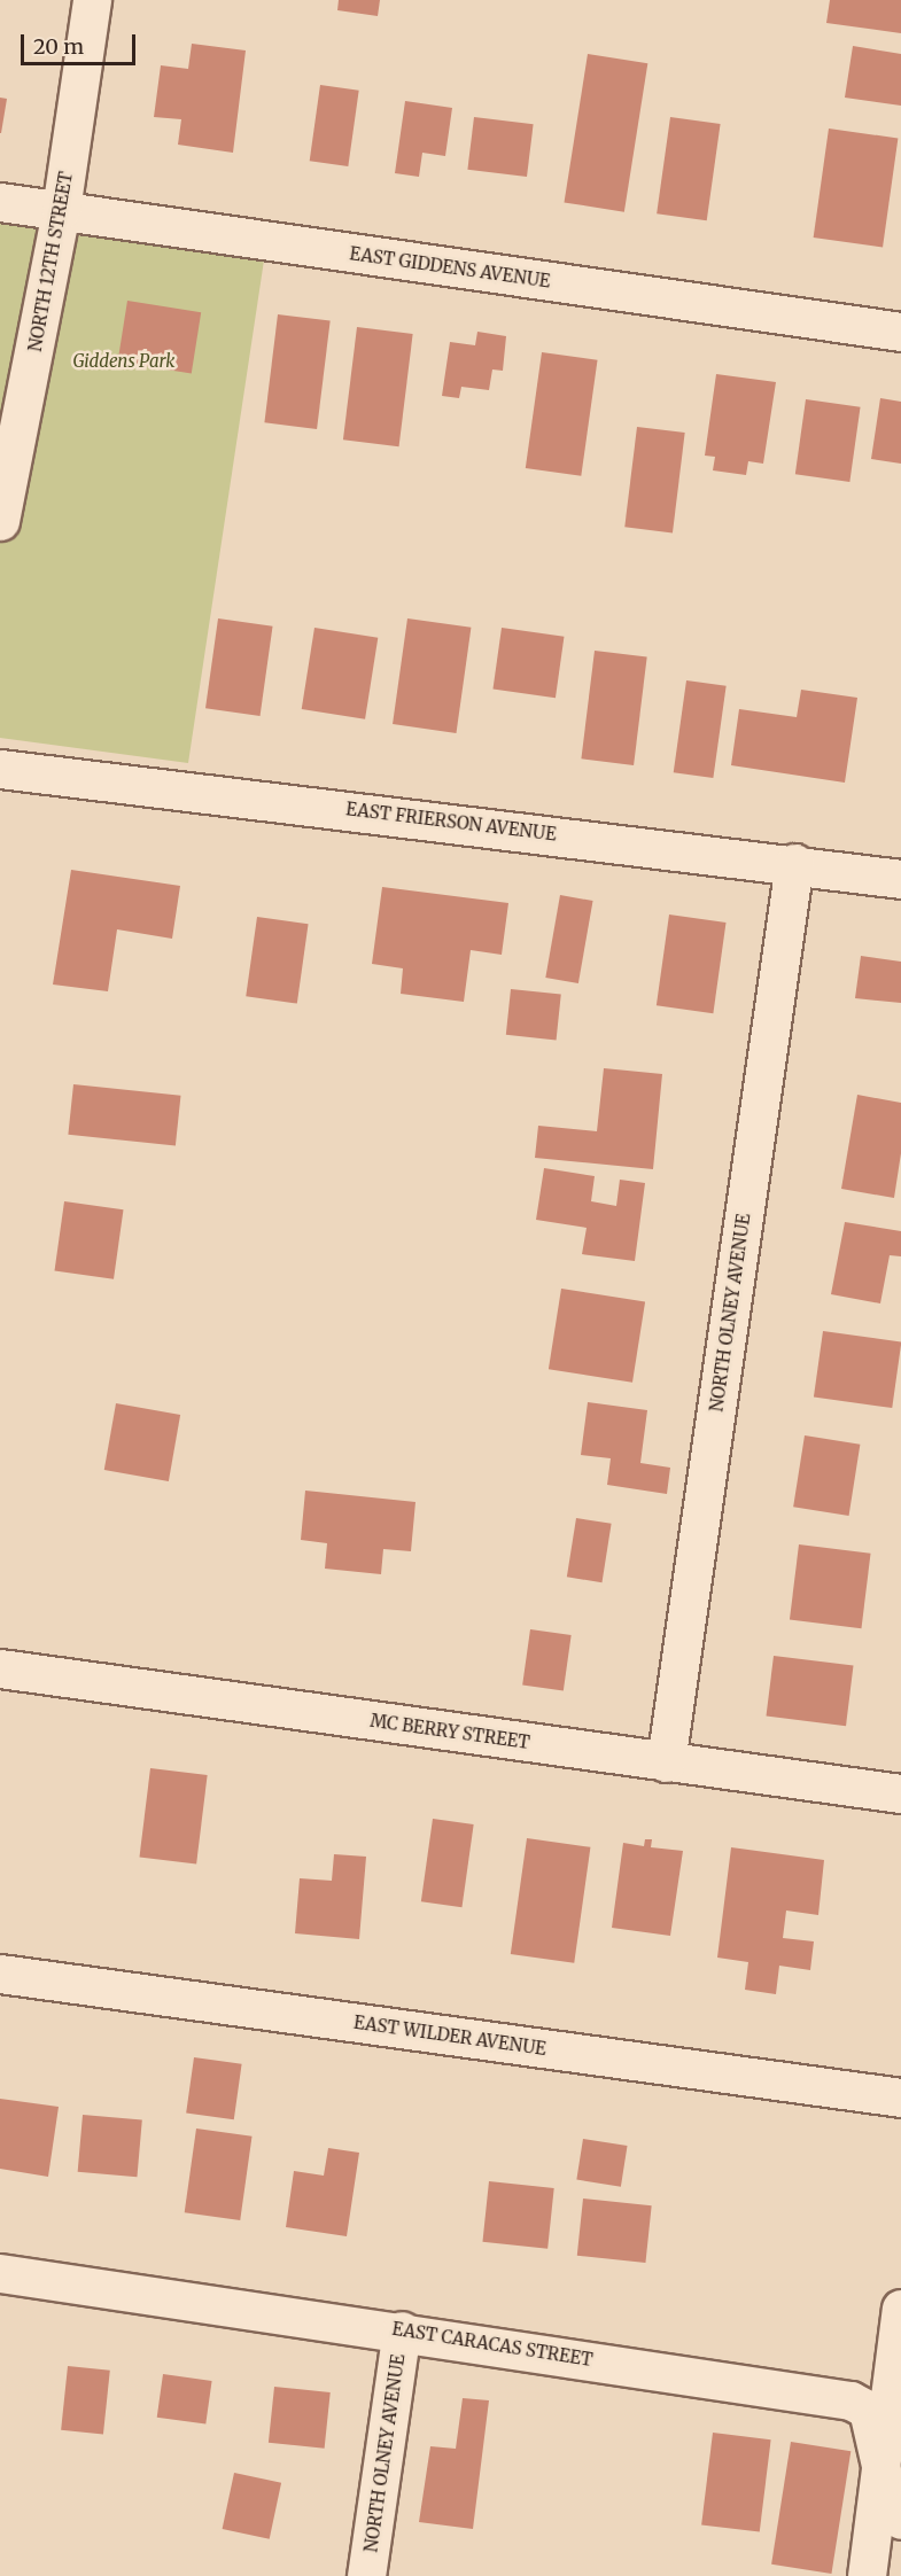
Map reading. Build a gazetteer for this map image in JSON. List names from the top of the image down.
{
  "streets": {
    "street": [
      "NORTH 12TH STREET",
      "EAST GIDDENS AVENUE",
      "EAST FRIERSON AVENUE",
      "NORTH OLNEY AVENUE",
      "MC BERRY STREET",
      "EAST WILDER AVENUE",
      "EAST CARACAS STREET"
    ]
  },
  "crossings": [
    ["NORTH 12TH STREET", "EAST GIDDENS AVENUE"],
    ["EAST FRIERSON AVENUE", "NORTH OLNEY AVENUE"],
    ["NORTH OLNEY AVENUE", "MC BERRY STREET"],
    ["NORTH OLNEY AVENUE", "EAST CARACAS STREET"]
  ],
  "parks": ["Giddens Park"],
  "scale_bar": "20 m"
}
